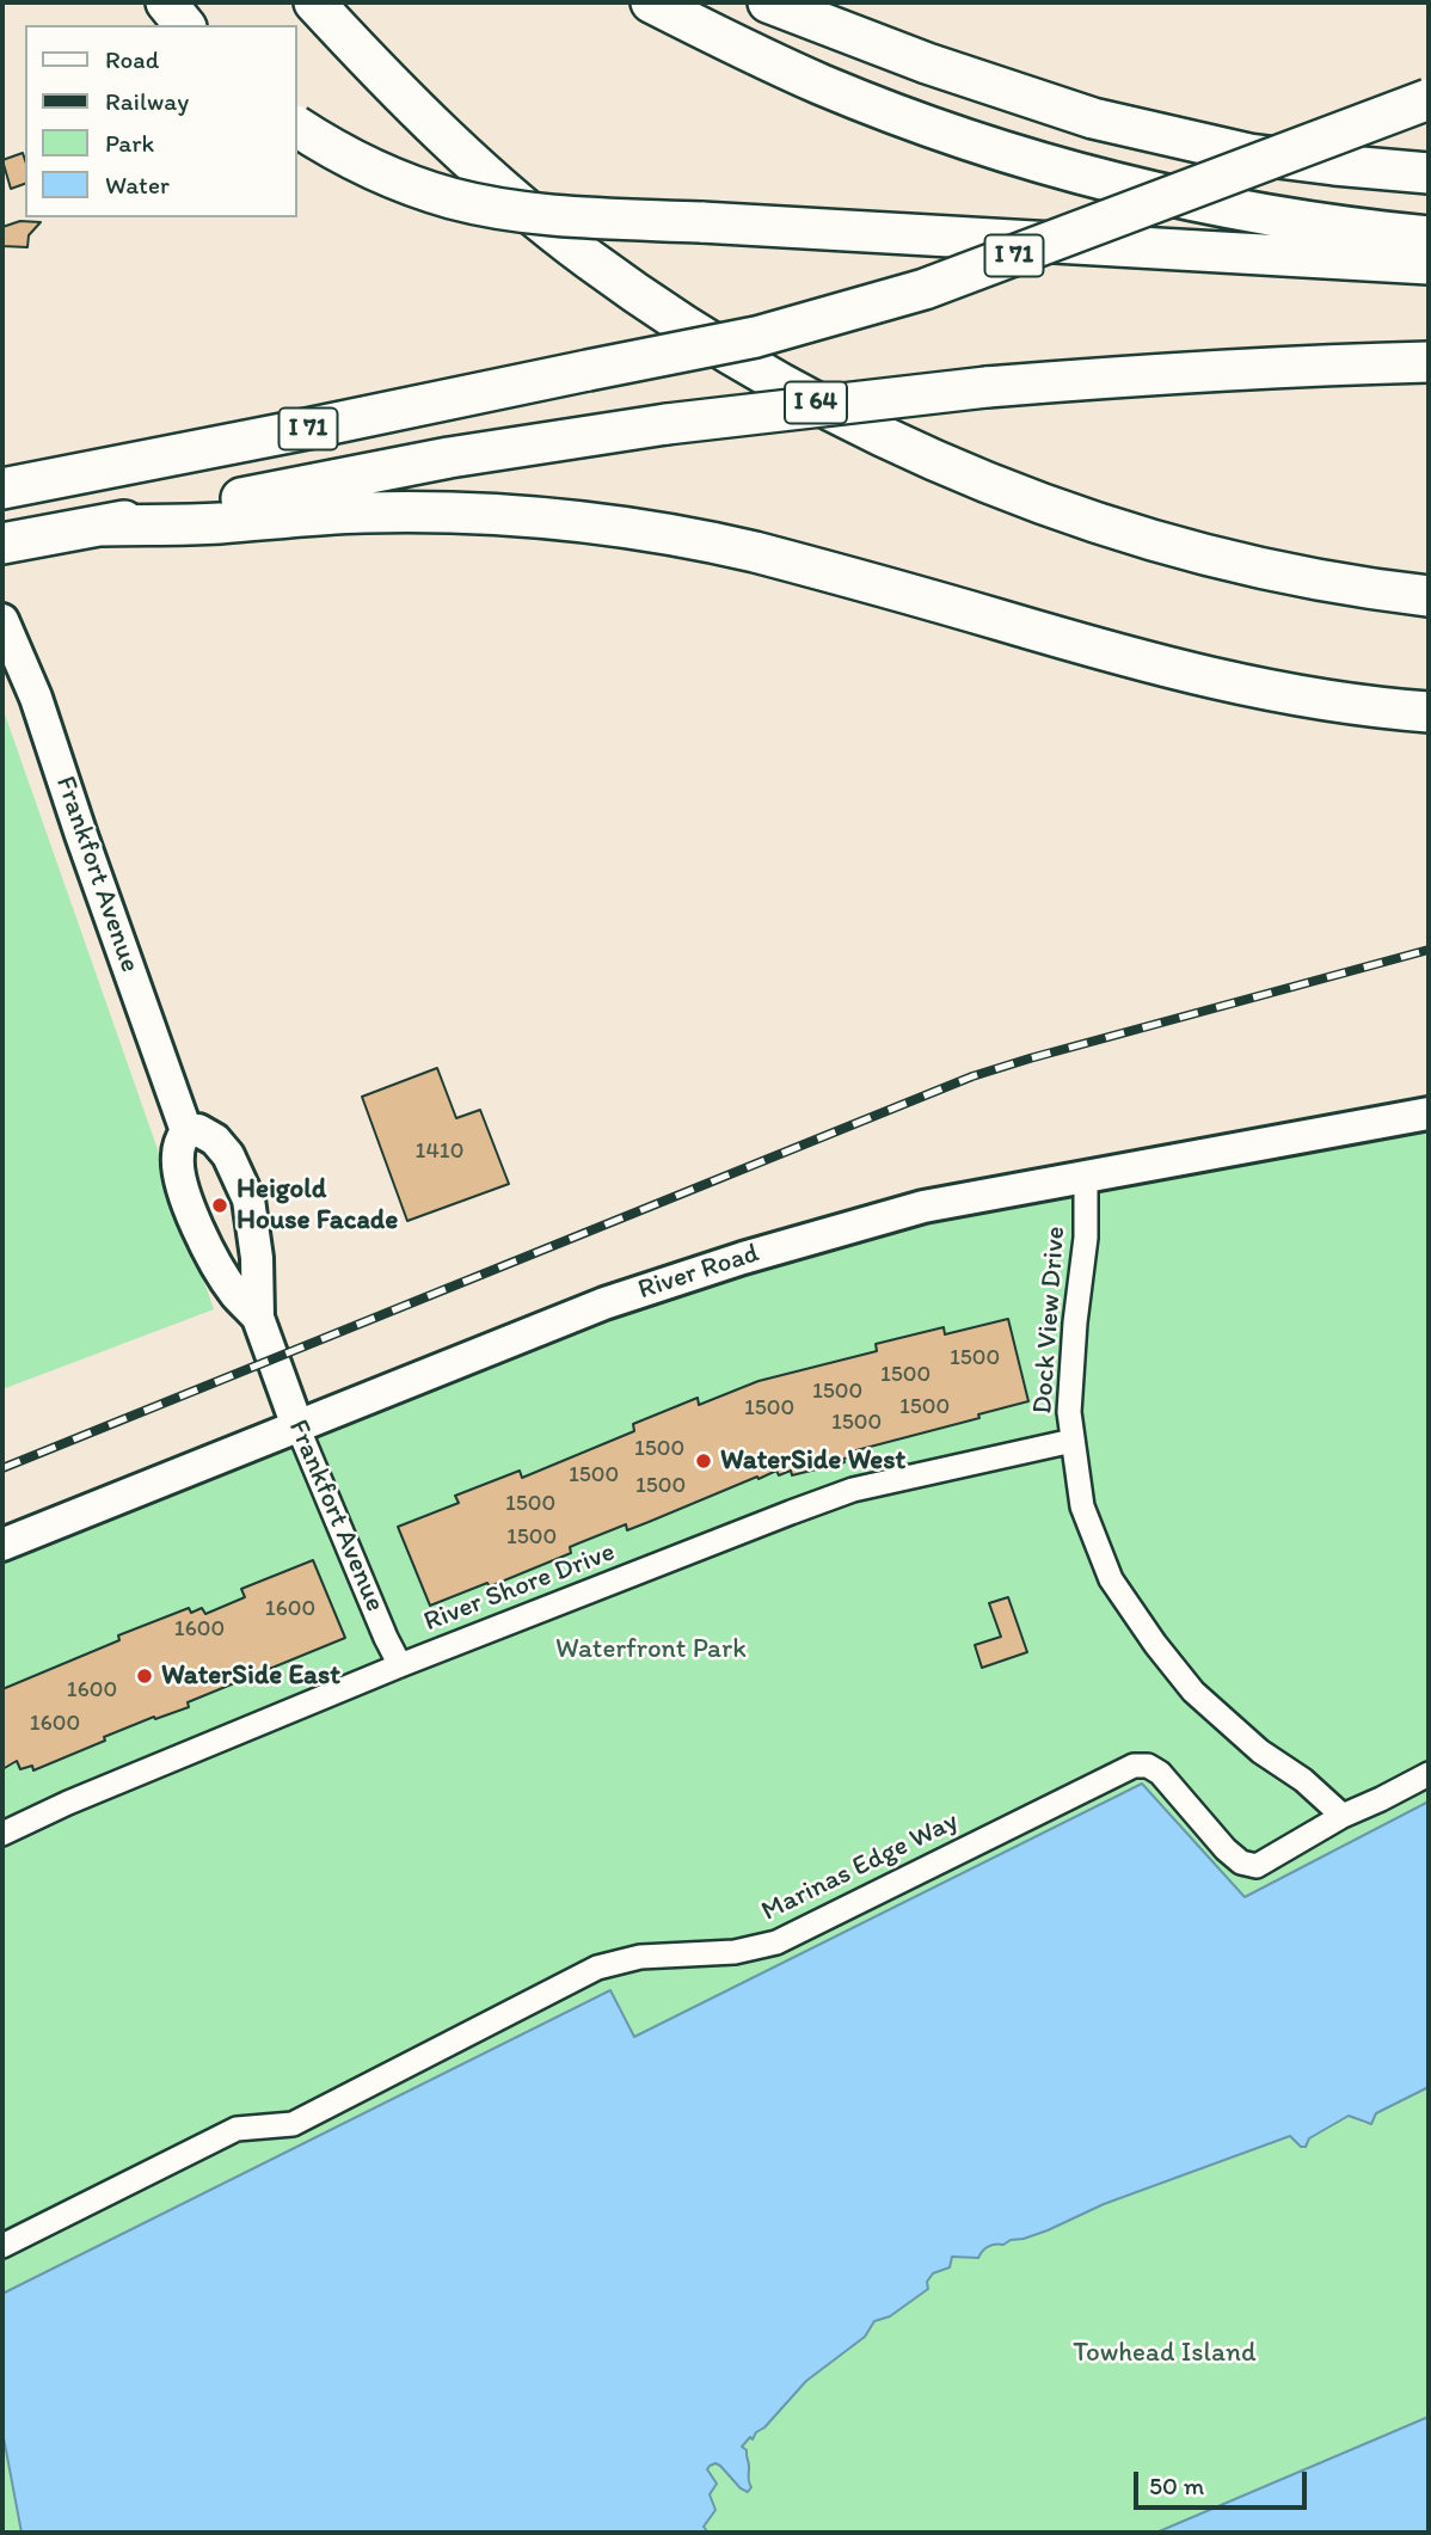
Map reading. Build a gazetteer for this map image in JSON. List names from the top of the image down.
{
  "streets": {
    "highway": ["I 71", "I 64"],
    "street": [
      "Frankfort Avenue",
      "River Road",
      "Dock View Drive",
      "River Shore Drive",
      "Marinas Edge Way"
    ]
  },
  "crossings": [
    ["Frankfort Avenue", "River Road"],
    ["Frankfort Avenue", "River Shore Drive"],
    ["River Road", "Dock View Drive"],
    ["Dock View Drive", "River Shore Drive"],
    ["Dock View Drive", "Marinas Edge Way"]
  ],
  "parks": ["Waterfront Park", "Towhead Island"],
  "places": ["Heigold House Facade", "WaterSide West", "WaterSide East"],
  "house_numbers": [
    "1410",
    "1500",
    "1500",
    "1500",
    "1500",
    "1500",
    "1500",
    "1500",
    "1500",
    "1500",
    "1500",
    "1500",
    "1600",
    "1600",
    "1600",
    "1600"
  ],
  "legend": [
    "Road",
    "Railway",
    "Park",
    "Water"
  ],
  "scale_bar": "50 m"
}
